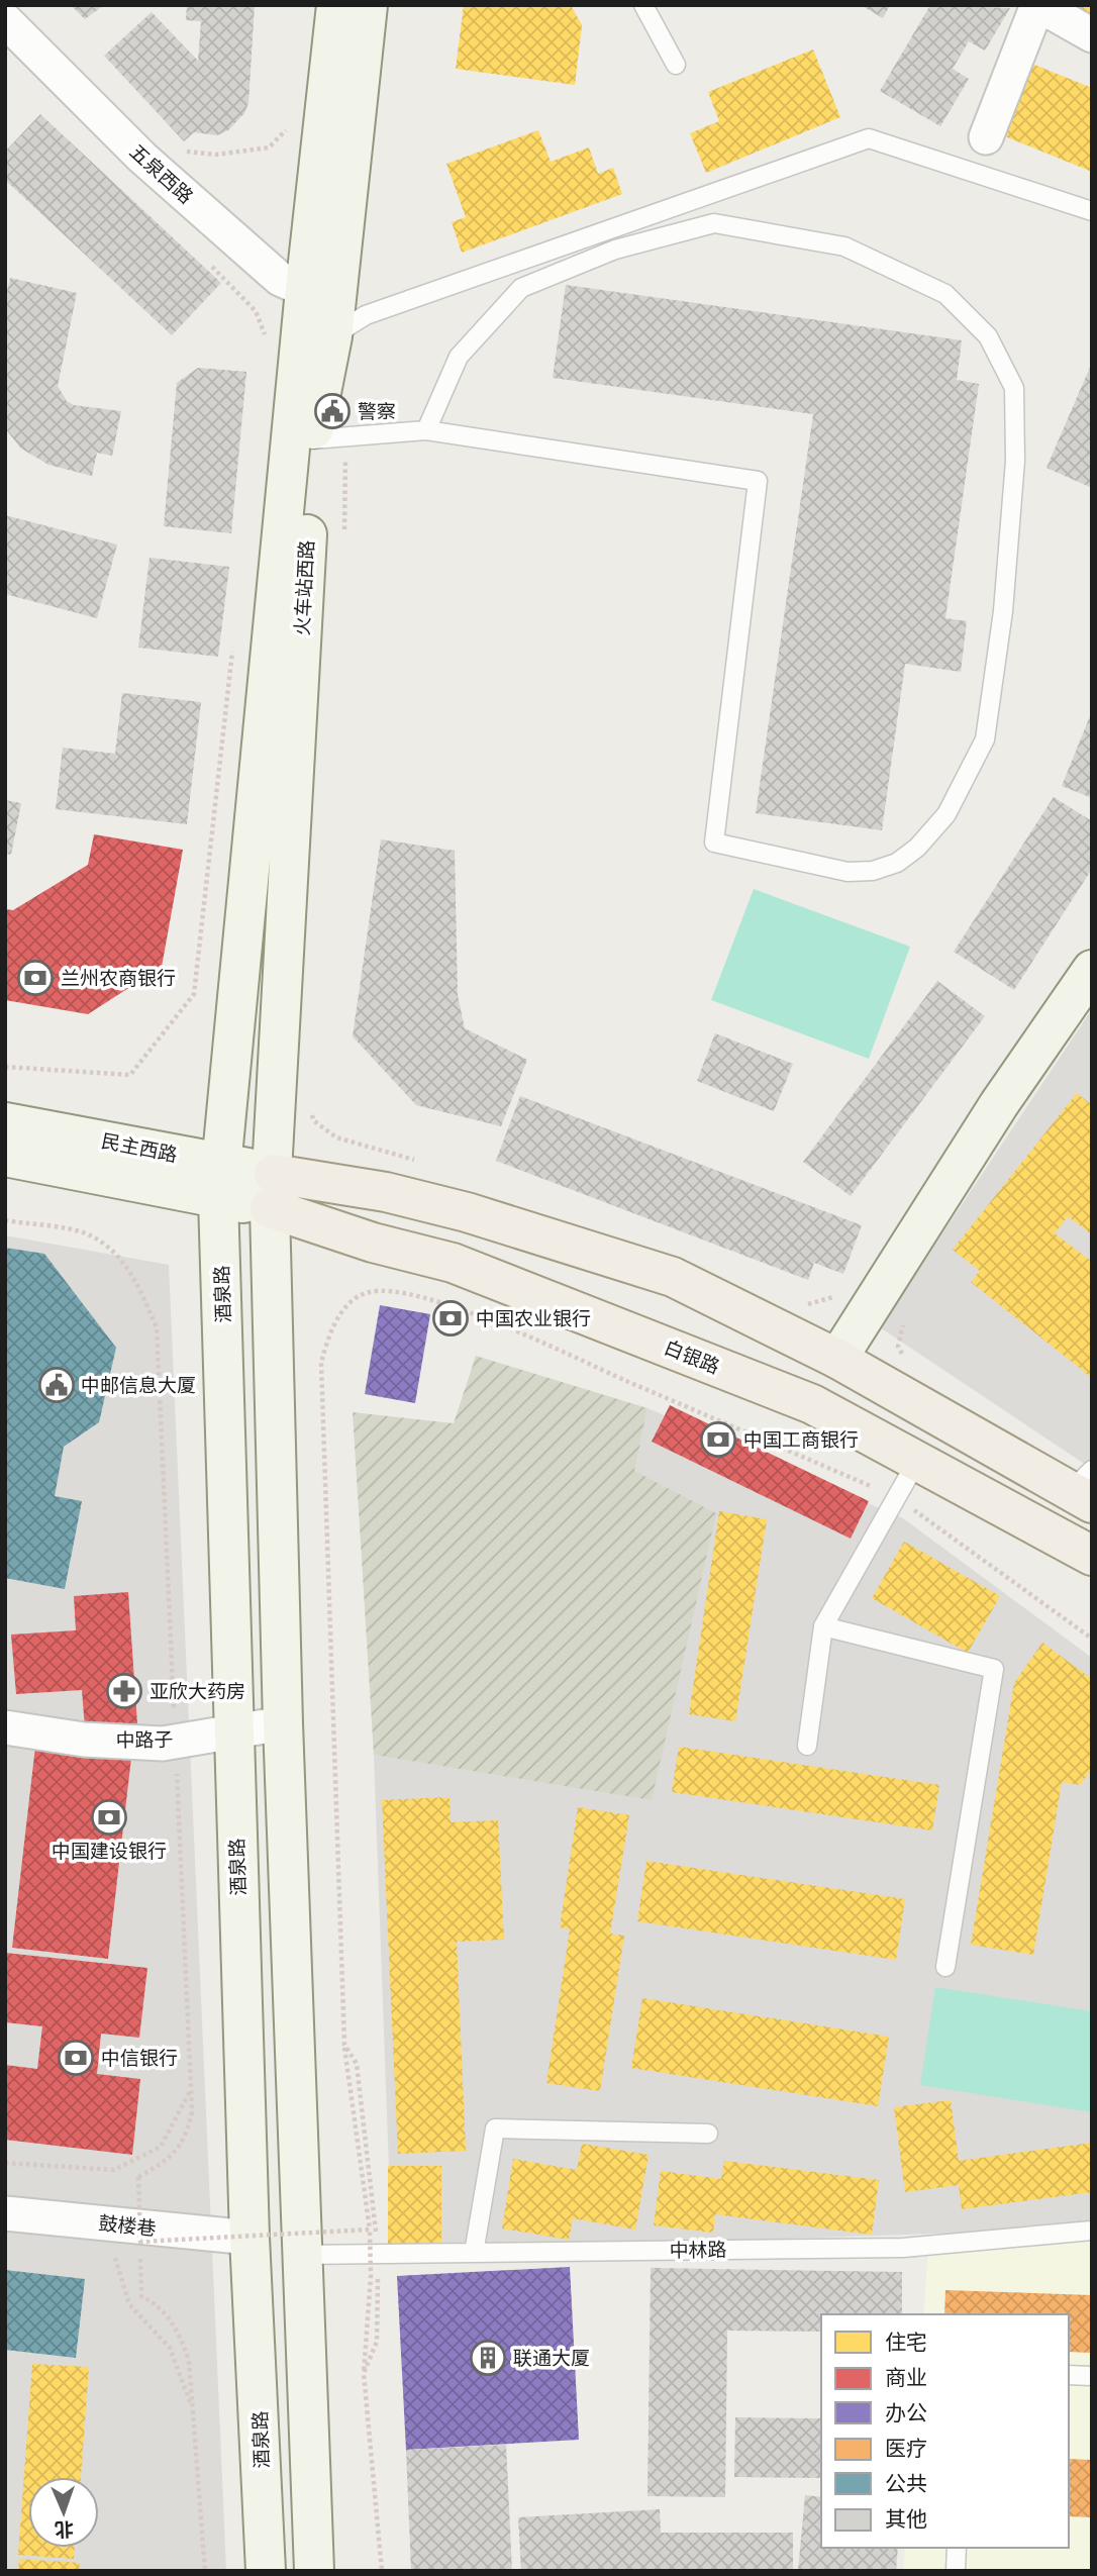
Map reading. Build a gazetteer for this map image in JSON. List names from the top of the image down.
{
  "streets": {
    "main road": [
      "火车站西路",
      "民主西路",
      "酒泉路",
      "白银路"
    ],
    "street": ["五泉西路", "中路子", "鼓楼巷"],
    "lane": ["中林路"]
  },
  "crossings": [
    ["五泉西路", "火车站西路"],
    ["火车站西路", "民主西路"],
    ["火车站西路", "酒泉路"],
    ["火车站西路", "白银路"],
    ["民主西路", "酒泉路"],
    ["民主西路", "白银路"],
    ["酒泉路", "中路子"],
    ["酒泉路", "鼓楼巷"]
  ],
  "places": {
    "public building": ["警察", "中邮信息大厦"],
    "bank": [
      "兰州农商银行",
      "中国农业银行",
      "中国工商银行",
      "中国建设银行",
      "中信银行"
    ],
    "pharmacy": ["亚欣大药房"],
    "building": ["联通大厦"]
  },
  "legend": [
    "住宅",
    "商业",
    "办公",
    "医疗",
    "公共",
    "其他"
  ],
  "north": "bottom"
}
